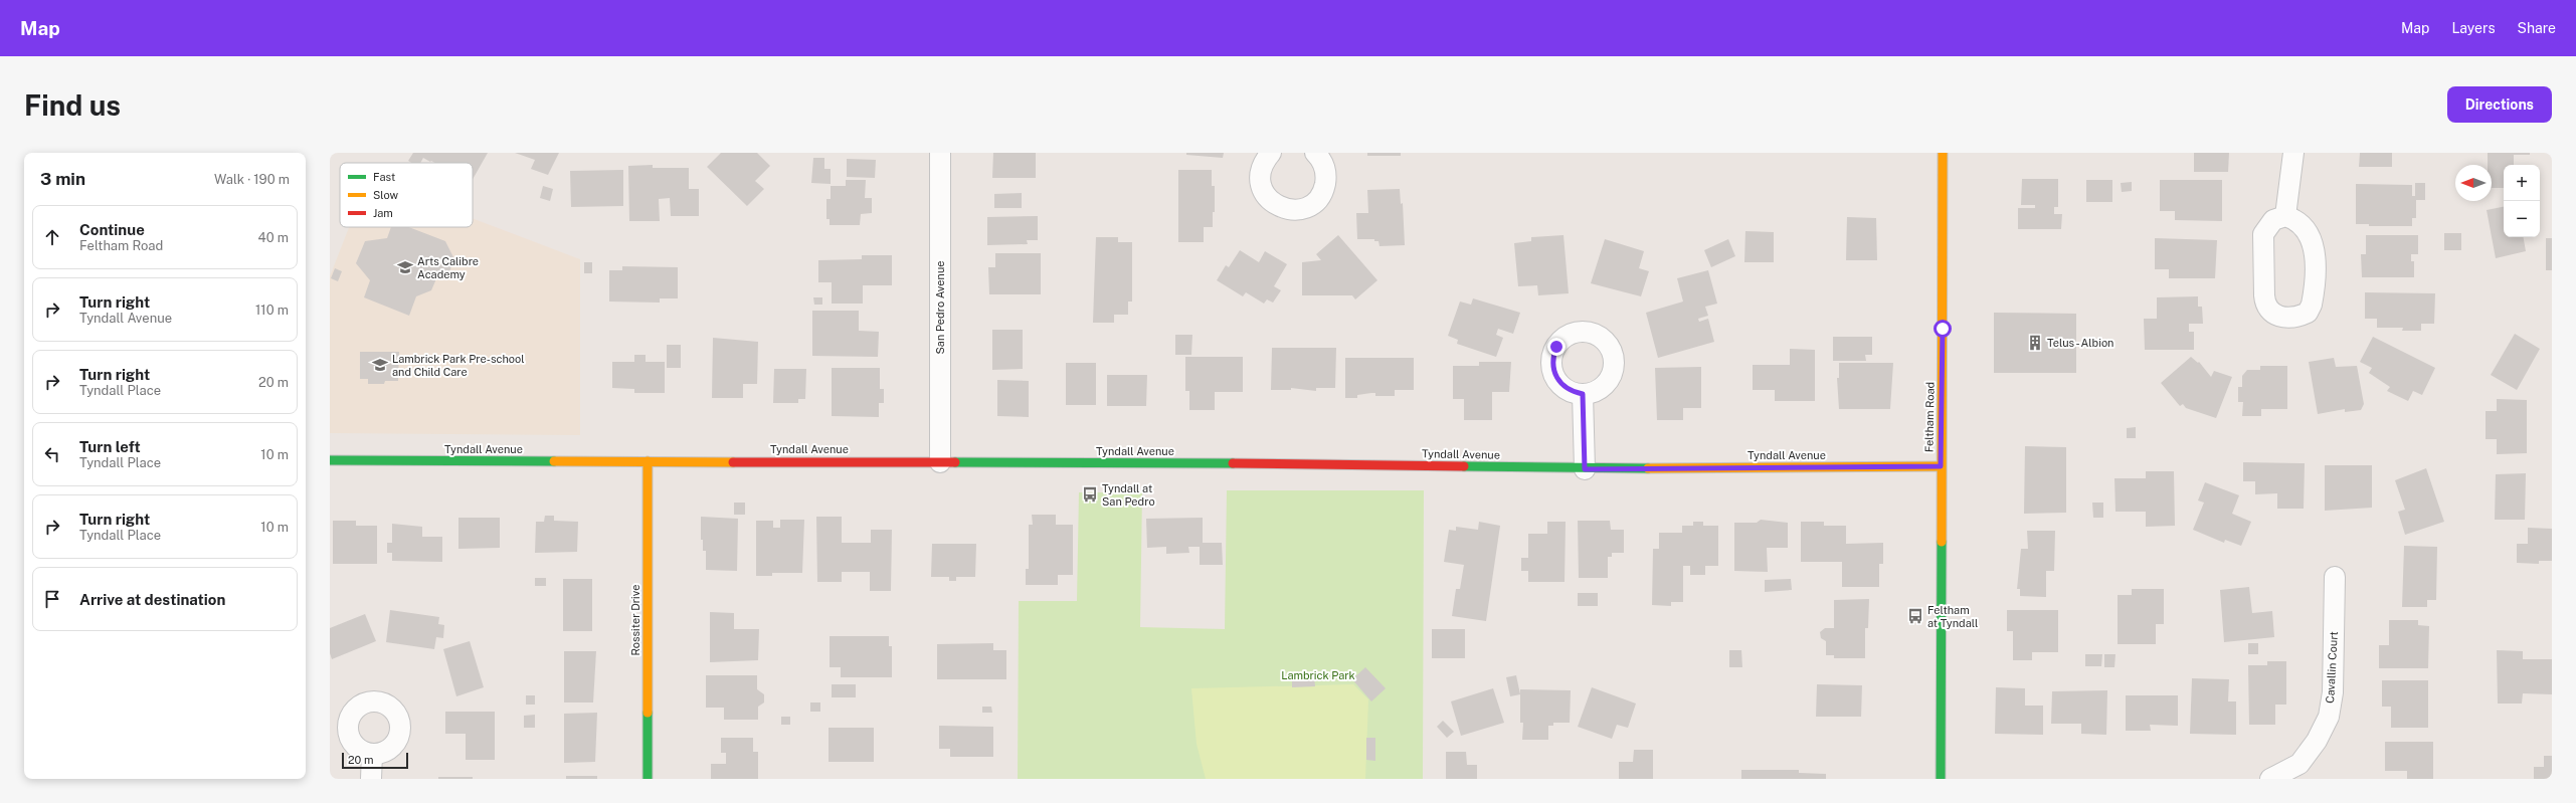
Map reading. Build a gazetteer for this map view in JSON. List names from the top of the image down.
{
  "streets": {
    "street": [
      "San Pedro Avenue",
      "Feltham Road",
      "Tyndall Avenue",
      "Rossiter Drive",
      "Cavallin Court"
    ]
  },
  "crossings": [
    ["San Pedro Avenue", "Tyndall Avenue"],
    ["Feltham Road", "Tyndall Avenue"],
    ["Tyndall Avenue", "Rossiter Drive"]
  ],
  "parks": ["Lambrick Park"],
  "places": {
    "school or university": ["Arts Calibre Academy", "Lambrick Park Pre-school and Child Care"],
    "building": ["Telus - Albion"],
    "bus stop": ["Tyndall at San Pedro", "Feltham at Tyndall"]
  },
  "legend": ["Fast", "Slow", "Jam"],
  "scale_bar": "20 m",
  "north": "left",
  "page": {
    "header": "Map",
    "nav": ["Map", "Layers", "Share"],
    "buttons": "Directions",
    "title": "Find us",
    "heading": ["3 min", "Walk · 190 m"],
    "map_buttons": ["+", "−"],
    "list": [
      ["Continue", "Feltham Road", "40 m"],
      ["Turn right", "Tyndall Avenue", "110 m"],
      ["Turn right", "Tyndall Place", "20 m"],
      ["Turn left", "Tyndall Place", "10 m"],
      ["Turn right", "Tyndall Place", "10 m"],
      "Arrive at destination"
    ],
    "scale": "20 m"
  }
}
